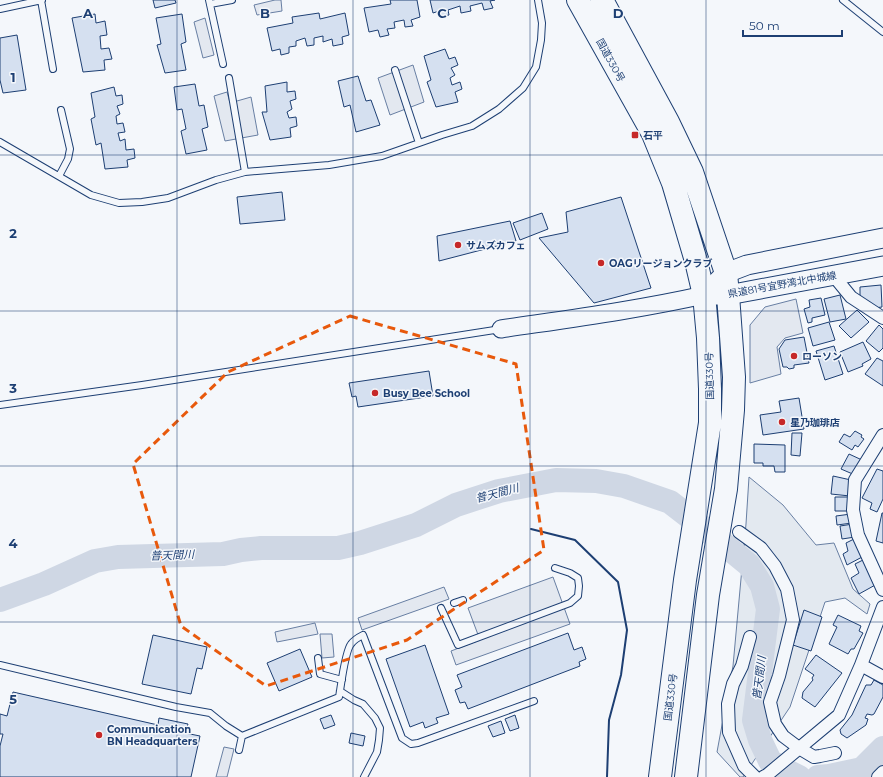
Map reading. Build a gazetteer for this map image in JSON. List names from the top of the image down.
{
  "streets": {
    "highway": ["国道330号"],
    "main road": ["県道81号宜野湾北中城線"]
  },
  "crossings": [
    ["国道330号", "県道81号宜野湾北中城線"]
  ],
  "water": ["普天間川"],
  "places": {
    "transit": ["石平"],
    "other": [
      "サムズカフェ",
      "OAGリージョンクラブ",
      "ローソン",
      "Busy Bee School",
      "星乃珈琲店",
      "Communication BN Headquarters"
    ]
  },
  "scale_bar": "50 m",
  "grid": {
    "columns": [
      "A",
      "B",
      "C",
      "D"
    ],
    "rows": [
      "1",
      "2",
      "3",
      "4",
      "5"
    ]
  }
}
